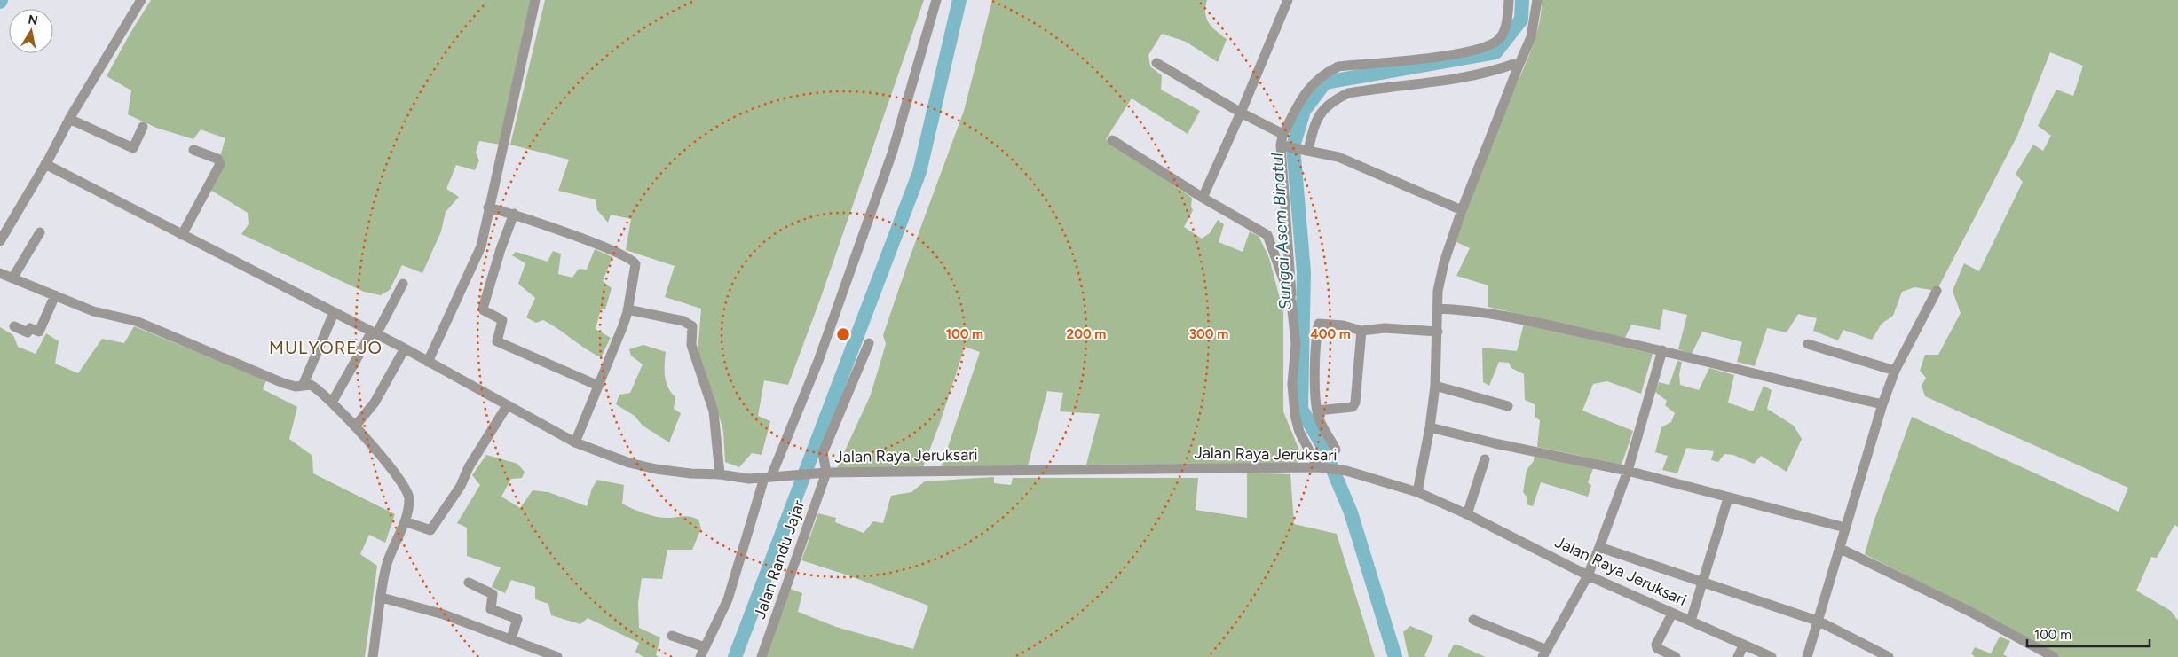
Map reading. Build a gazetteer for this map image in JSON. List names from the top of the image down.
{
  "streets": {
    "street": ["Jalan Raya Jeruksari", "Jalan Randu Jajar"]
  },
  "crossings": [
    ["Jalan Raya Jeruksari", "Jalan Randu Jajar"]
  ],
  "districts": ["MULYOREJO"],
  "water": ["Sungai Asem Binatul"],
  "scale_bar": "100 m",
  "north": "top",
  "rings": [
    "100 m",
    "200 m",
    "300 m",
    "400 m"
  ]
}
